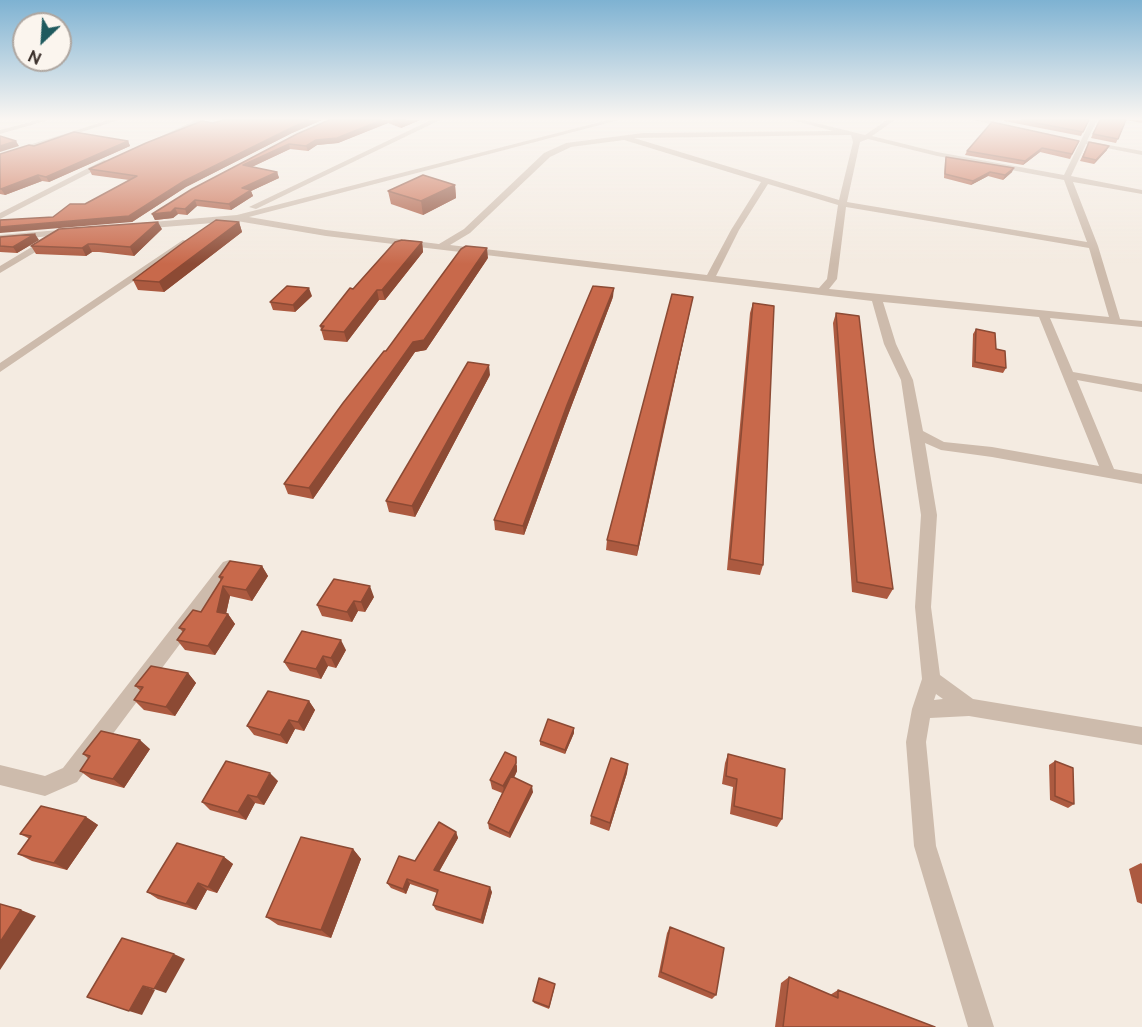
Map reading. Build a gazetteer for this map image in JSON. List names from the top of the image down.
{
  "north": "bottom left"
}
